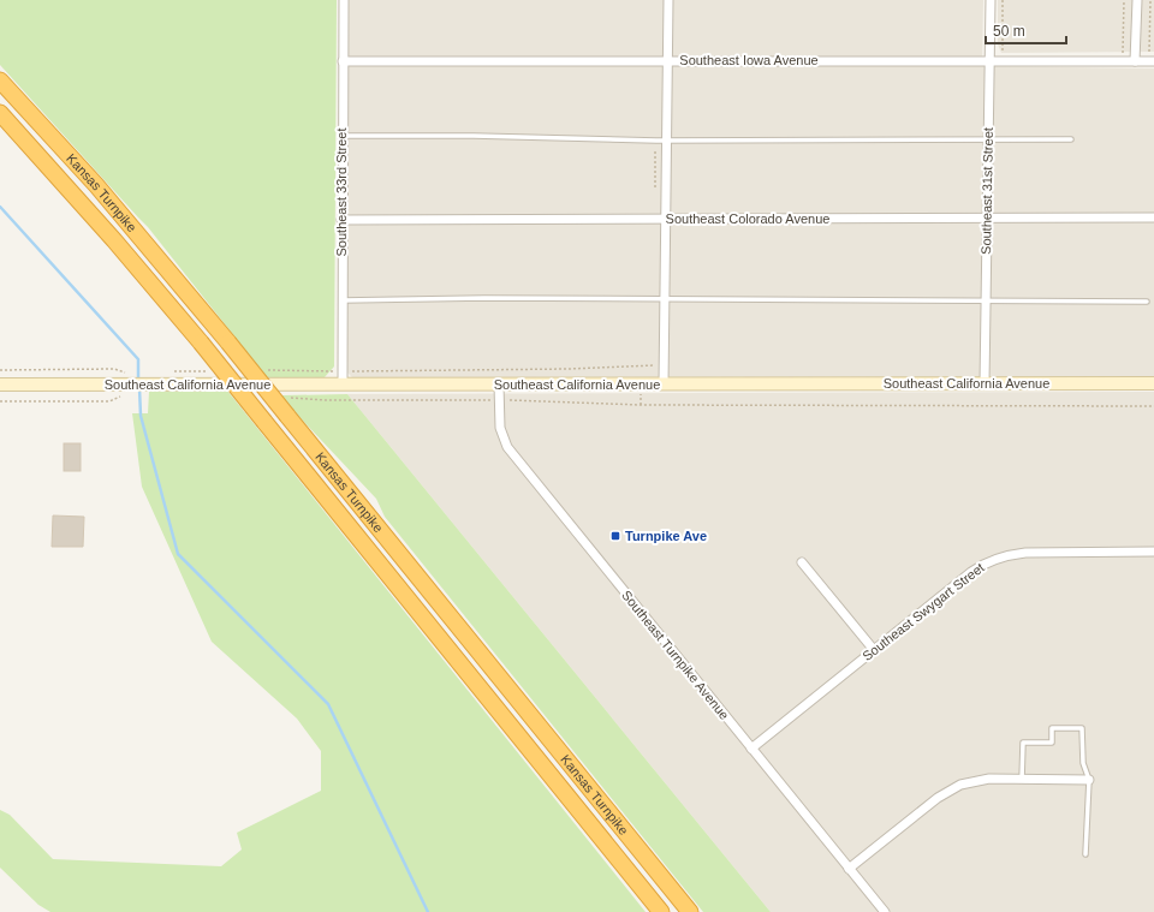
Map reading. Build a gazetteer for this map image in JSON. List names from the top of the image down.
{
  "streets": {
    "highway": ["Kansas Turnpike"],
    "main road": ["Southeast California Avenue"],
    "street": [
      "Southeast Iowa Avenue",
      "Southeast 31st Street",
      "Southeast 33rd Street",
      "Southeast Colorado Avenue",
      "Southeast Swygart Street",
      "Southeast Turnpike Avenue"
    ]
  },
  "crossings": [
    ["Southeast Iowa Avenue", "Southeast 31st Street"],
    ["Southeast Iowa Avenue", "Southeast 33rd Street"],
    ["Southeast 31st Street", "Southeast Colorado Avenue"],
    ["Southeast 31st Street", "Southeast California Avenue"],
    ["Southeast 33rd Street", "Southeast Colorado Avenue"],
    ["Southeast 33rd Street", "Southeast California Avenue"],
    ["Southeast California Avenue", "Southeast Turnpike Avenue"],
    ["Southeast Swygart Street", "Southeast Turnpike Avenue"]
  ],
  "places": {
    "transit": ["Turnpike Ave"]
  },
  "scale_bar": "50 m"
}
